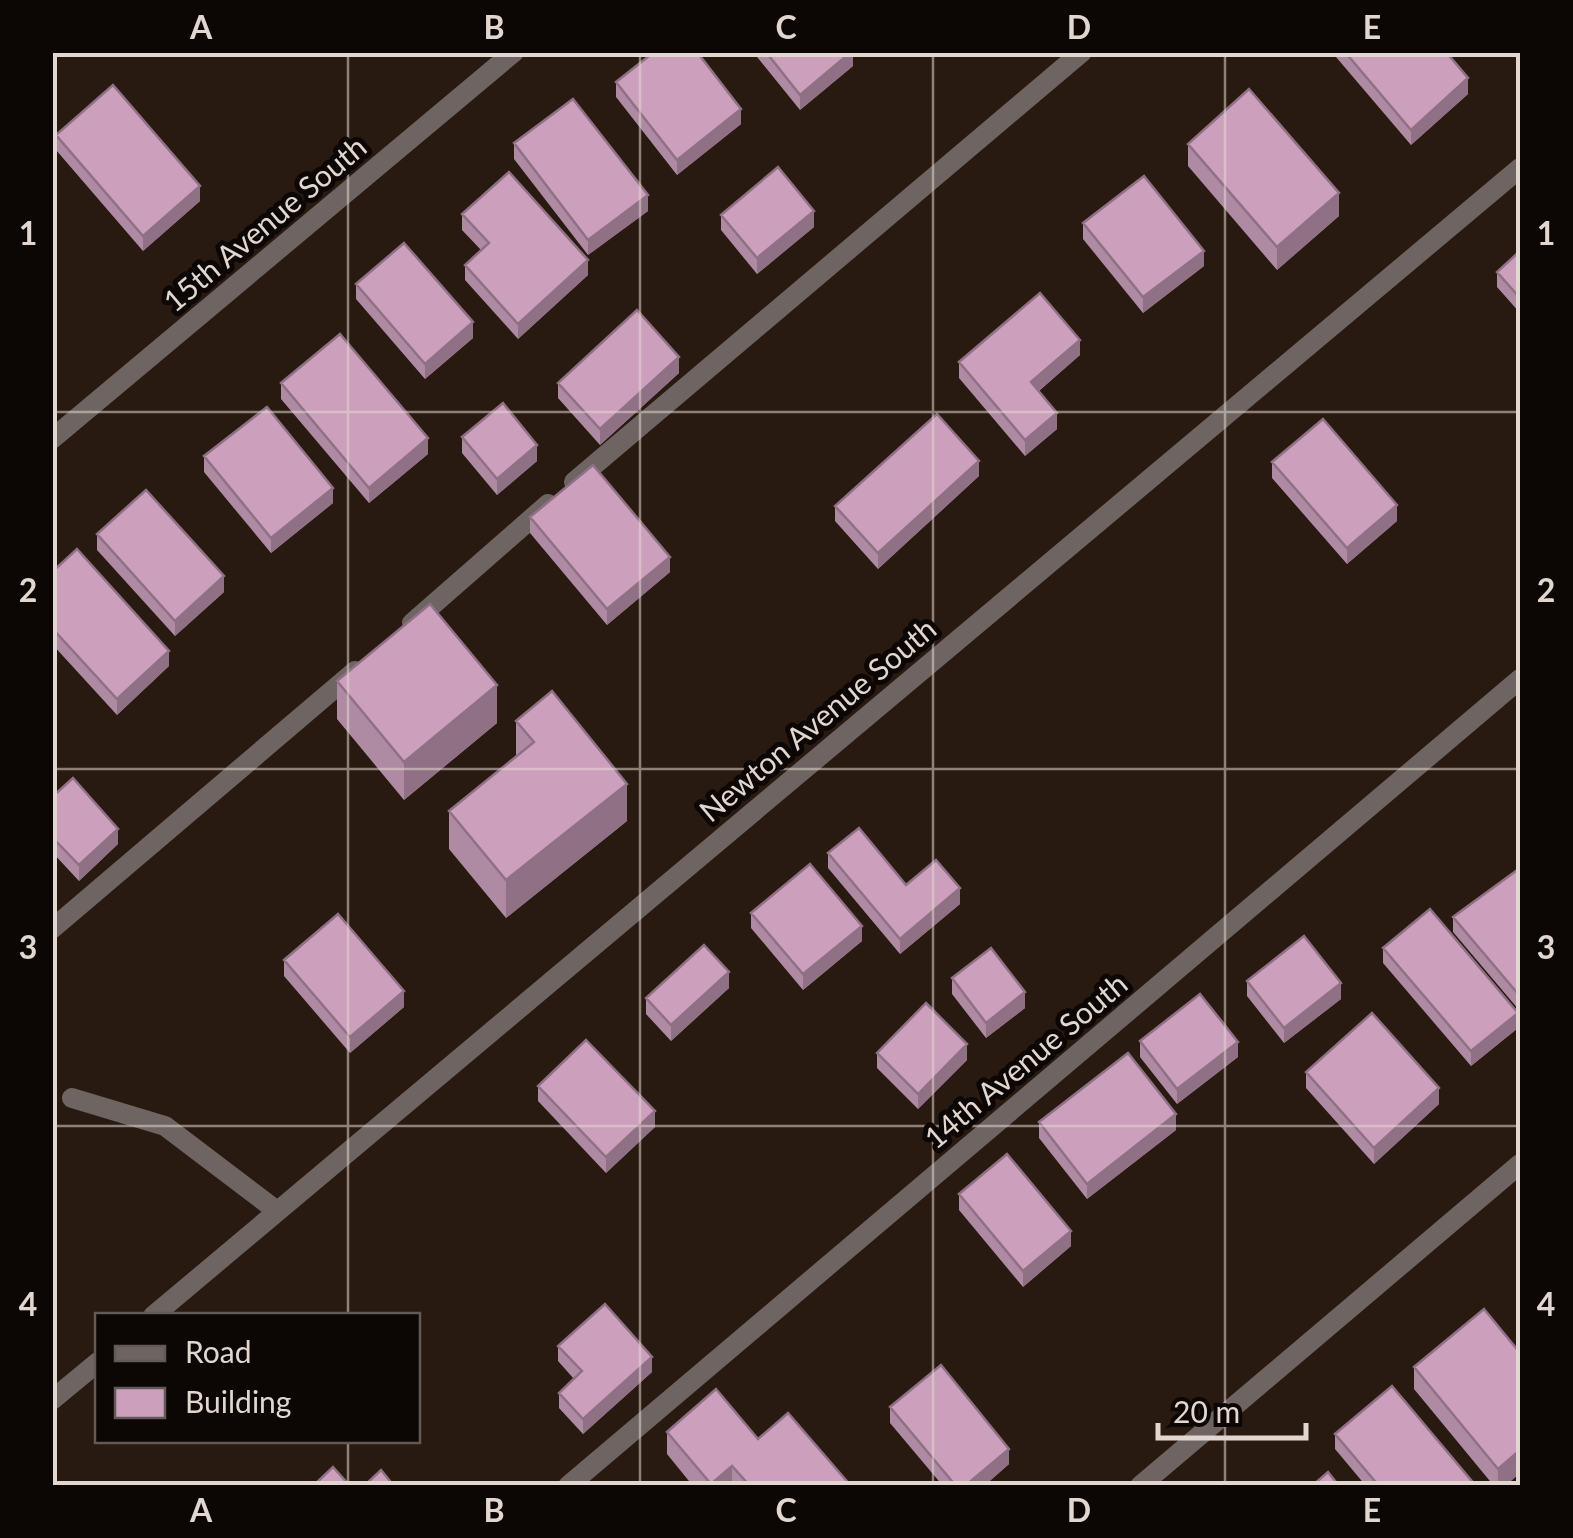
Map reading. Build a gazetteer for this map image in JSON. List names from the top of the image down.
{
  "streets": {
    "street": ["15th Avenue South", "Newton Avenue South", "14th Avenue South"]
  },
  "legend": ["Road", "Building"],
  "scale_bar": "20 m",
  "grid": {
    "columns": [
      "A",
      "B",
      "C",
      "D",
      "E"
    ],
    "rows": [
      "1",
      "2",
      "3",
      "4"
    ]
  }
}
